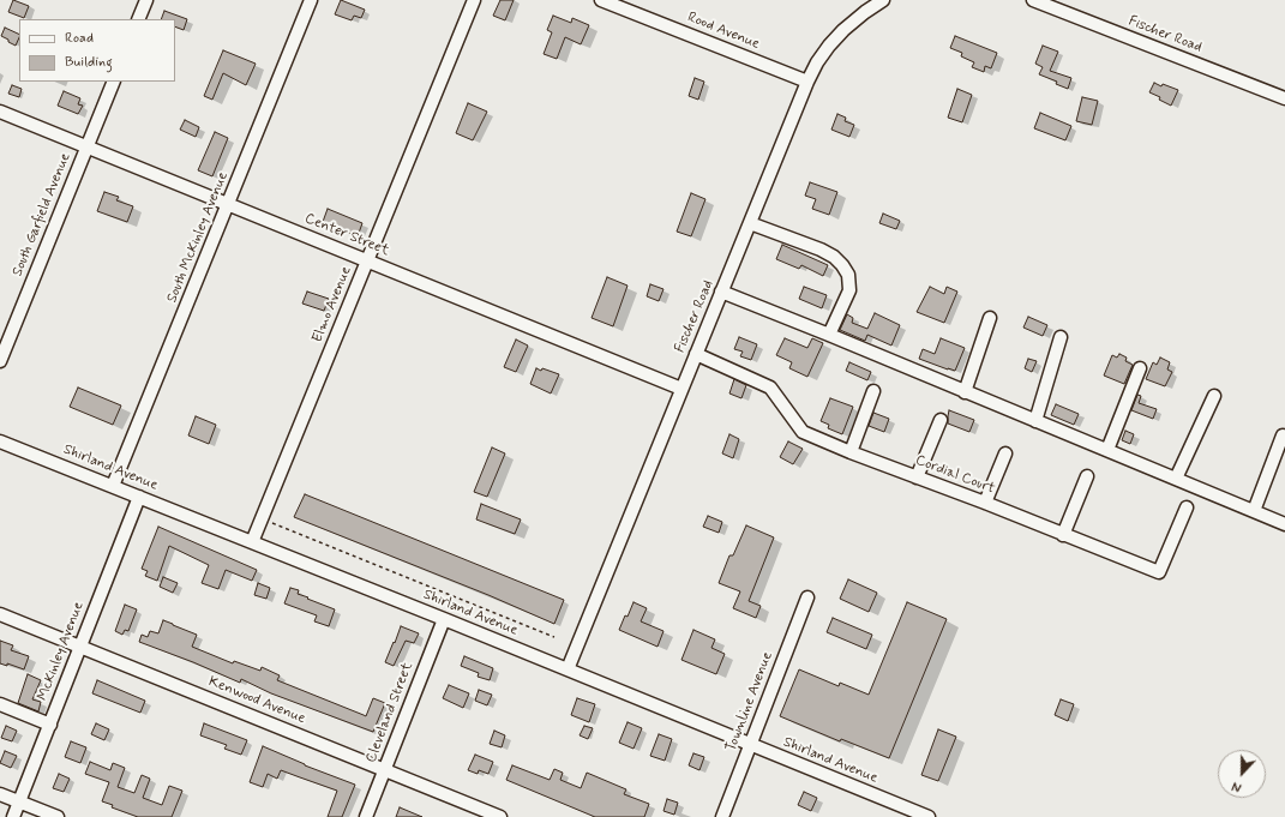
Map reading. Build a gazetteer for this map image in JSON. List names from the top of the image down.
{
  "streets": {
    "street": [
      "Rood Avenue",
      "Fischer Road",
      "South Garfield Avenue",
      "Center Street",
      "South McKinley Avenue",
      "Elmo Avenue",
      "Shirland Avenue",
      "Cordial Court",
      "McKinley Avenue",
      "Kenwood Avenue",
      "Townline Avenue",
      "Cleveland Street"
    ]
  },
  "crossings": [
    ["Rood Avenue", "Fischer Road"],
    ["Fischer Road", "Center Street"],
    ["Fischer Road", "Shirland Avenue"],
    ["Fischer Road", "Cordial Court"],
    ["South Garfield Avenue", "Center Street"],
    ["Center Street", "South McKinley Avenue"],
    ["Center Street", "Elmo Avenue"],
    ["South McKinley Avenue", "Shirland Avenue"],
    ["Elmo Avenue", "Shirland Avenue"],
    ["Shirland Avenue", "McKinley Avenue"],
    ["Shirland Avenue", "Townline Avenue"],
    ["Shirland Avenue", "Cleveland Street"],
    ["McKinley Avenue", "Kenwood Avenue"],
    ["Kenwood Avenue", "Cleveland Street"]
  ],
  "legend": ["Road", "Building"],
  "north": "bottom"
}
